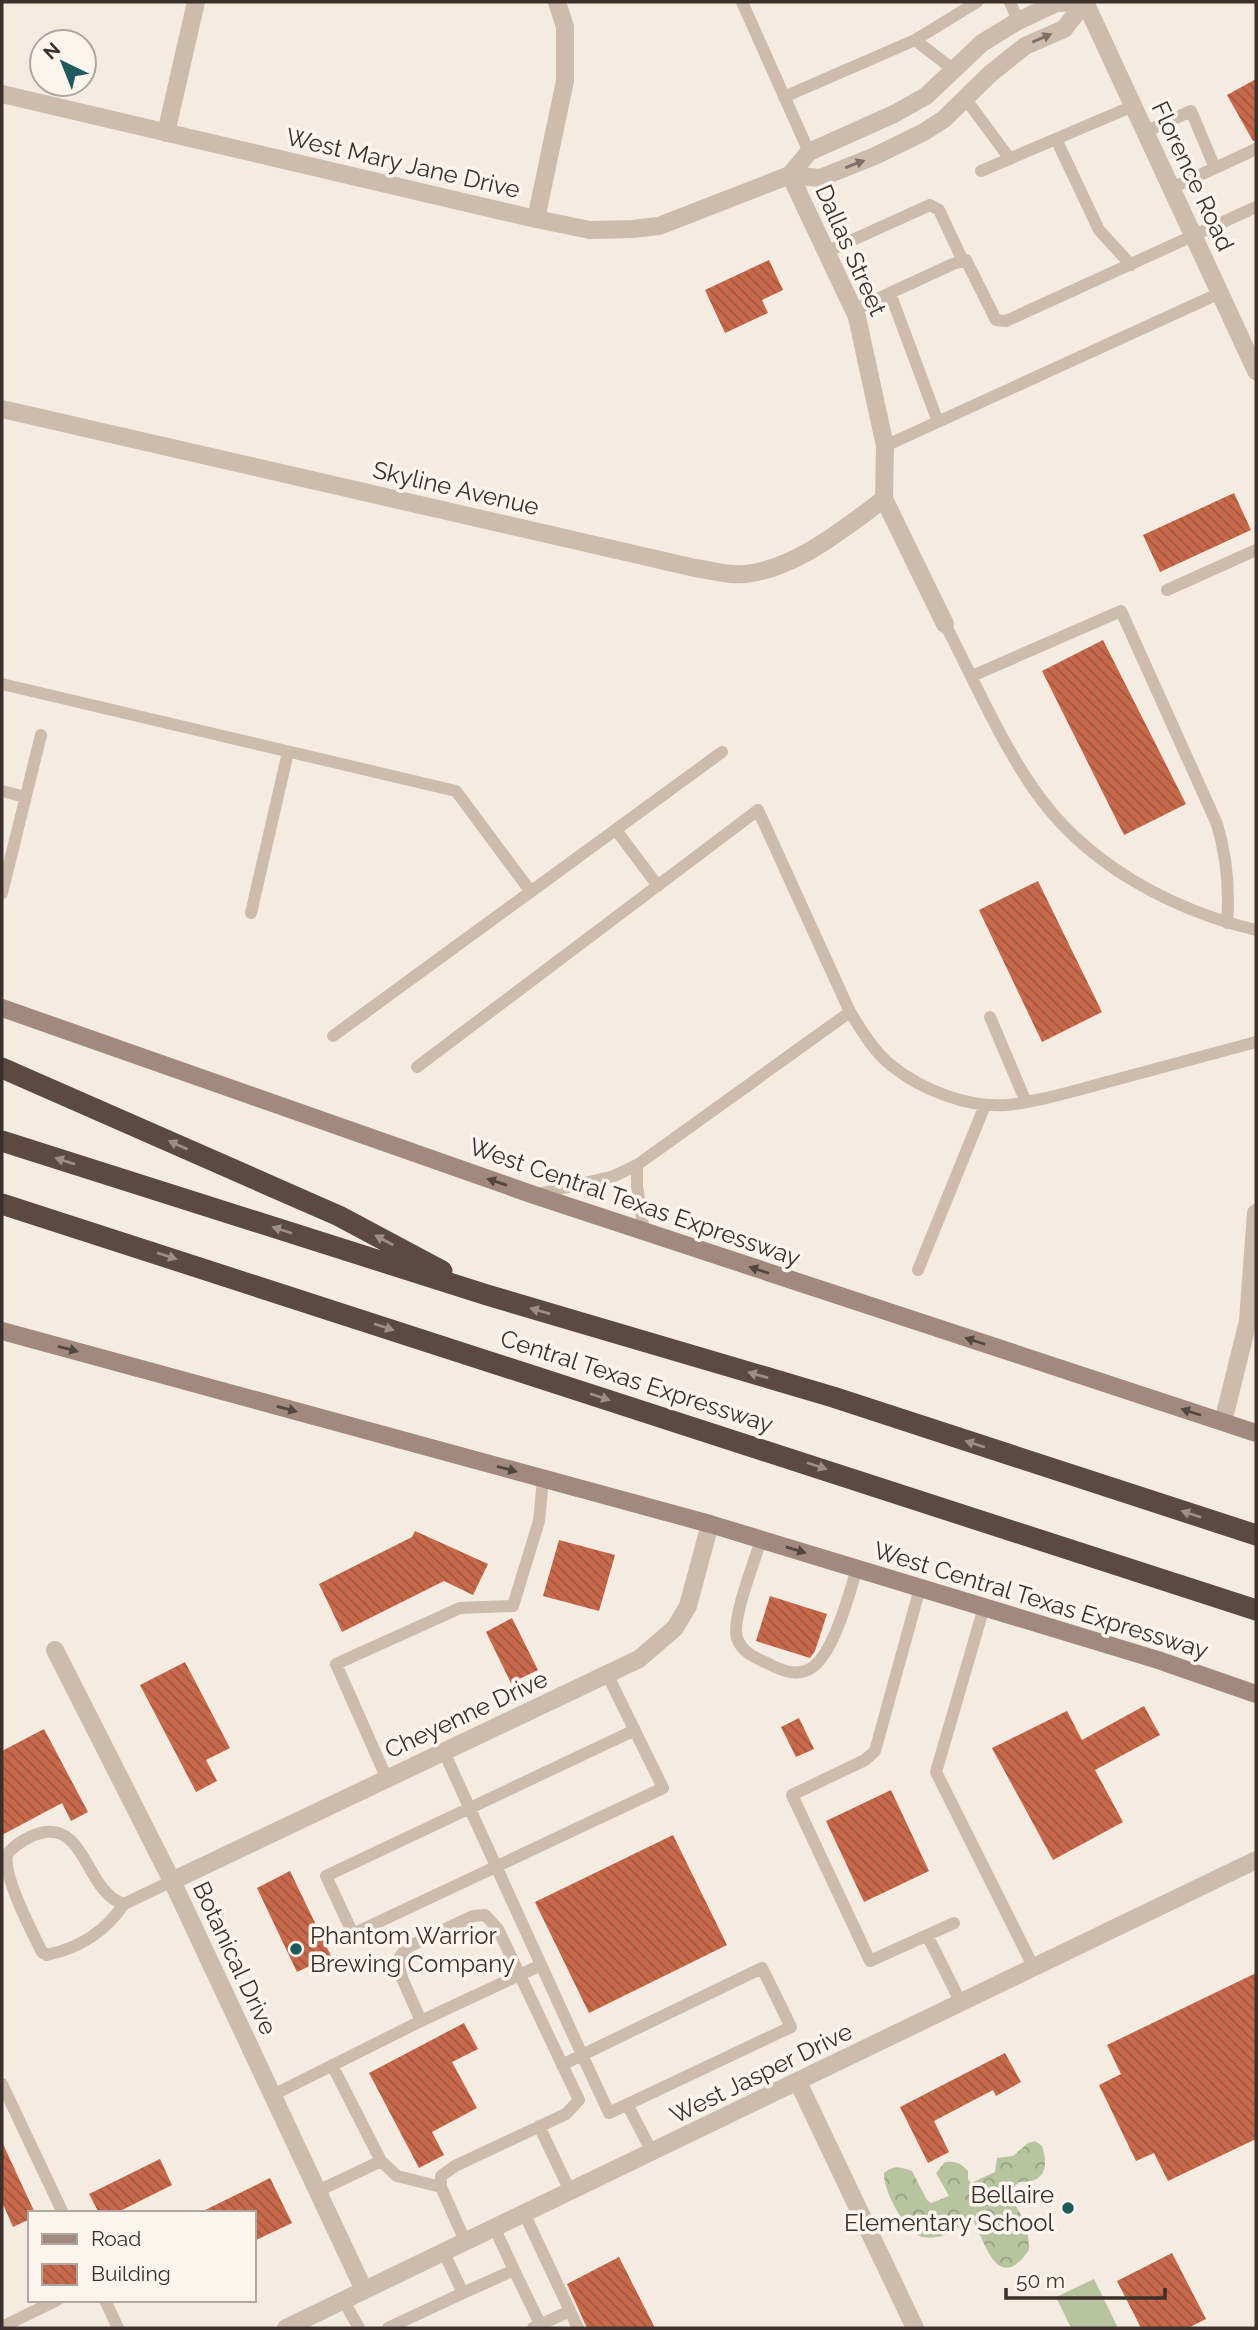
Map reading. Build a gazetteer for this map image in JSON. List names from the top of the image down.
{
  "streets": {
    "highway": ["Central Texas Expressway"],
    "main road": ["West Central Texas Expressway"],
    "street": [
      "West Mary Jane Drive",
      "Florence Road",
      "Dallas Street",
      "Skyline Avenue",
      "Cheyenne Drive",
      "Botanical Drive",
      "West Jasper Drive"
    ]
  },
  "crossings": [
    ["West Mary Jane Drive", "Florence Road"],
    ["West Mary Jane Drive", "Dallas Street"],
    ["Dallas Street", "Skyline Avenue"],
    ["West Central Texas Expressway", "Cheyenne Drive"],
    ["Cheyenne Drive", "Botanical Drive"],
    ["Botanical Drive", "West Jasper Drive"]
  ],
  "places": ["Phantom Warrior Brewing Company", "Bellaire Elementary School"],
  "legend": ["Road", "Building"],
  "scale_bar": "50 m",
  "north": "top left"
}
